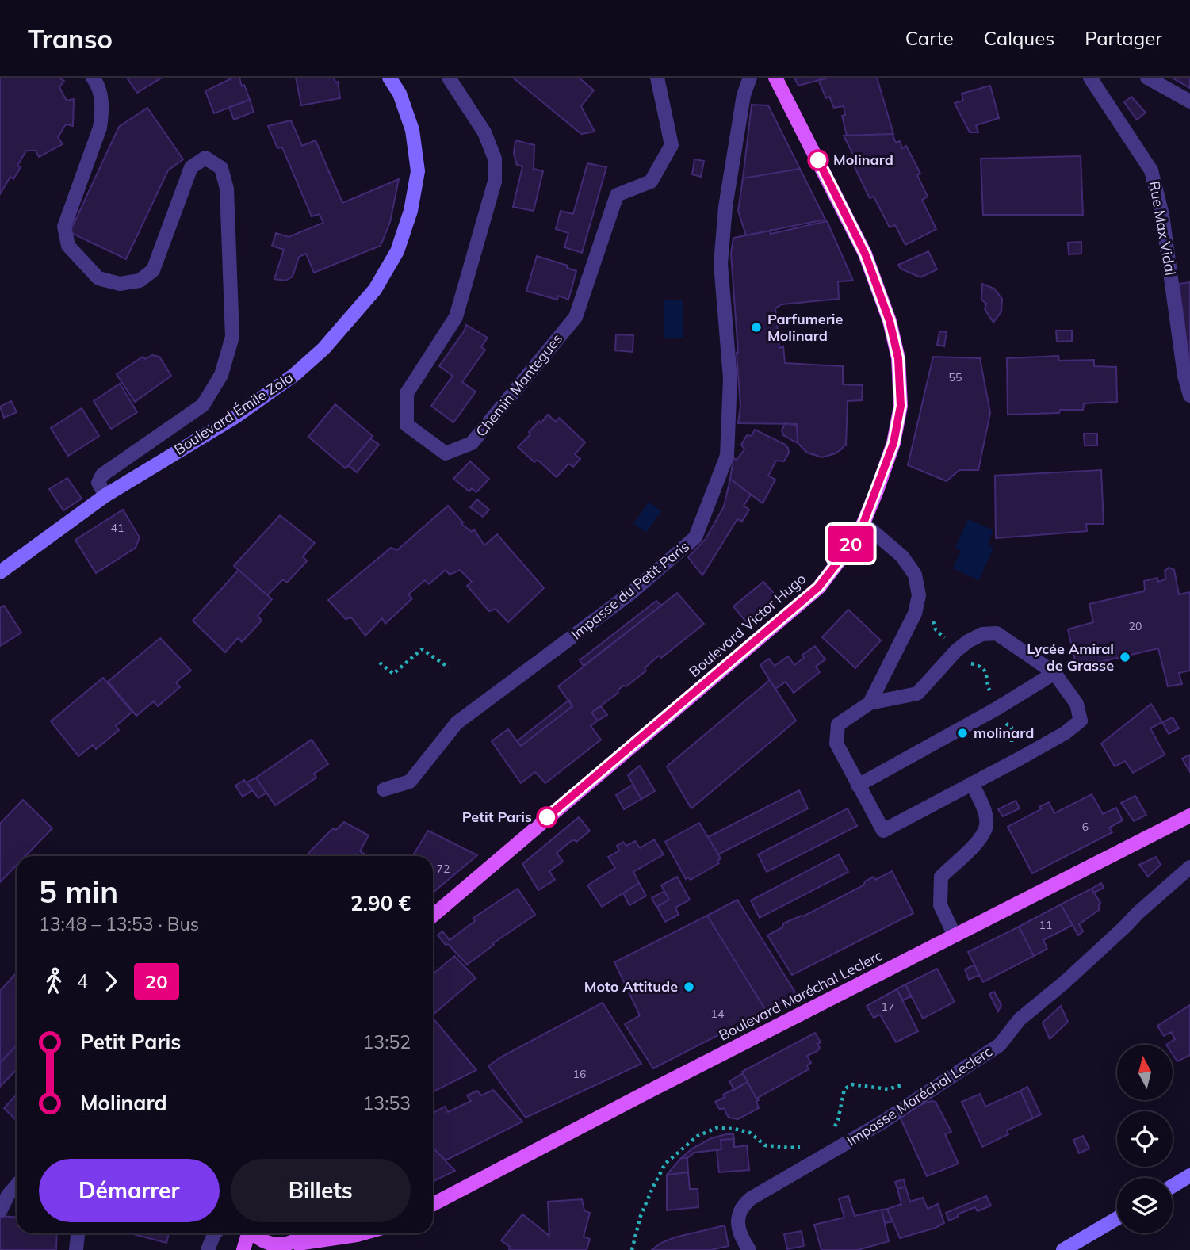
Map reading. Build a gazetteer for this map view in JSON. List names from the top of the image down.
{
  "streets": {
    "main road": ["Boulevard Émile Zola", "Boulevard Victor Hugo", "Boulevard Maréchal Leclerc"],
    "street": [
      "Rue Max Vidal",
      "Chemin Mantegues",
      "Impasse du Petit Paris",
      "Impasse Maréchal Leclerc"
    ]
  },
  "places": [
    "Molinard",
    "Parfumerie Molinard",
    "Lycée Amiral de Grasse",
    "molinard",
    "Petit Paris",
    "Moto Attitude"
  ],
  "lines": ["bus line 20"],
  "house_numbers": [
    "55",
    "41",
    "20",
    "6",
    "72",
    "11",
    "17",
    "14",
    "16"
  ],
  "north": "top",
  "page": {
    "header": "Transo",
    "nav": ["Carte", "Calques", "Partager"],
    "on_map": "20",
    "heading": ["5 min", "13:48 – 13:53 · Bus", "2.90 €"],
    "legs": ["4", "20"],
    "list": [
      {
        "name": "Petit Paris",
        "value": "13:52"
      },
      {
        "name": "Molinard",
        "value": "13:53"
      }
    ],
    "buttons": ["Démarrer", "Billets"]
  }
}
